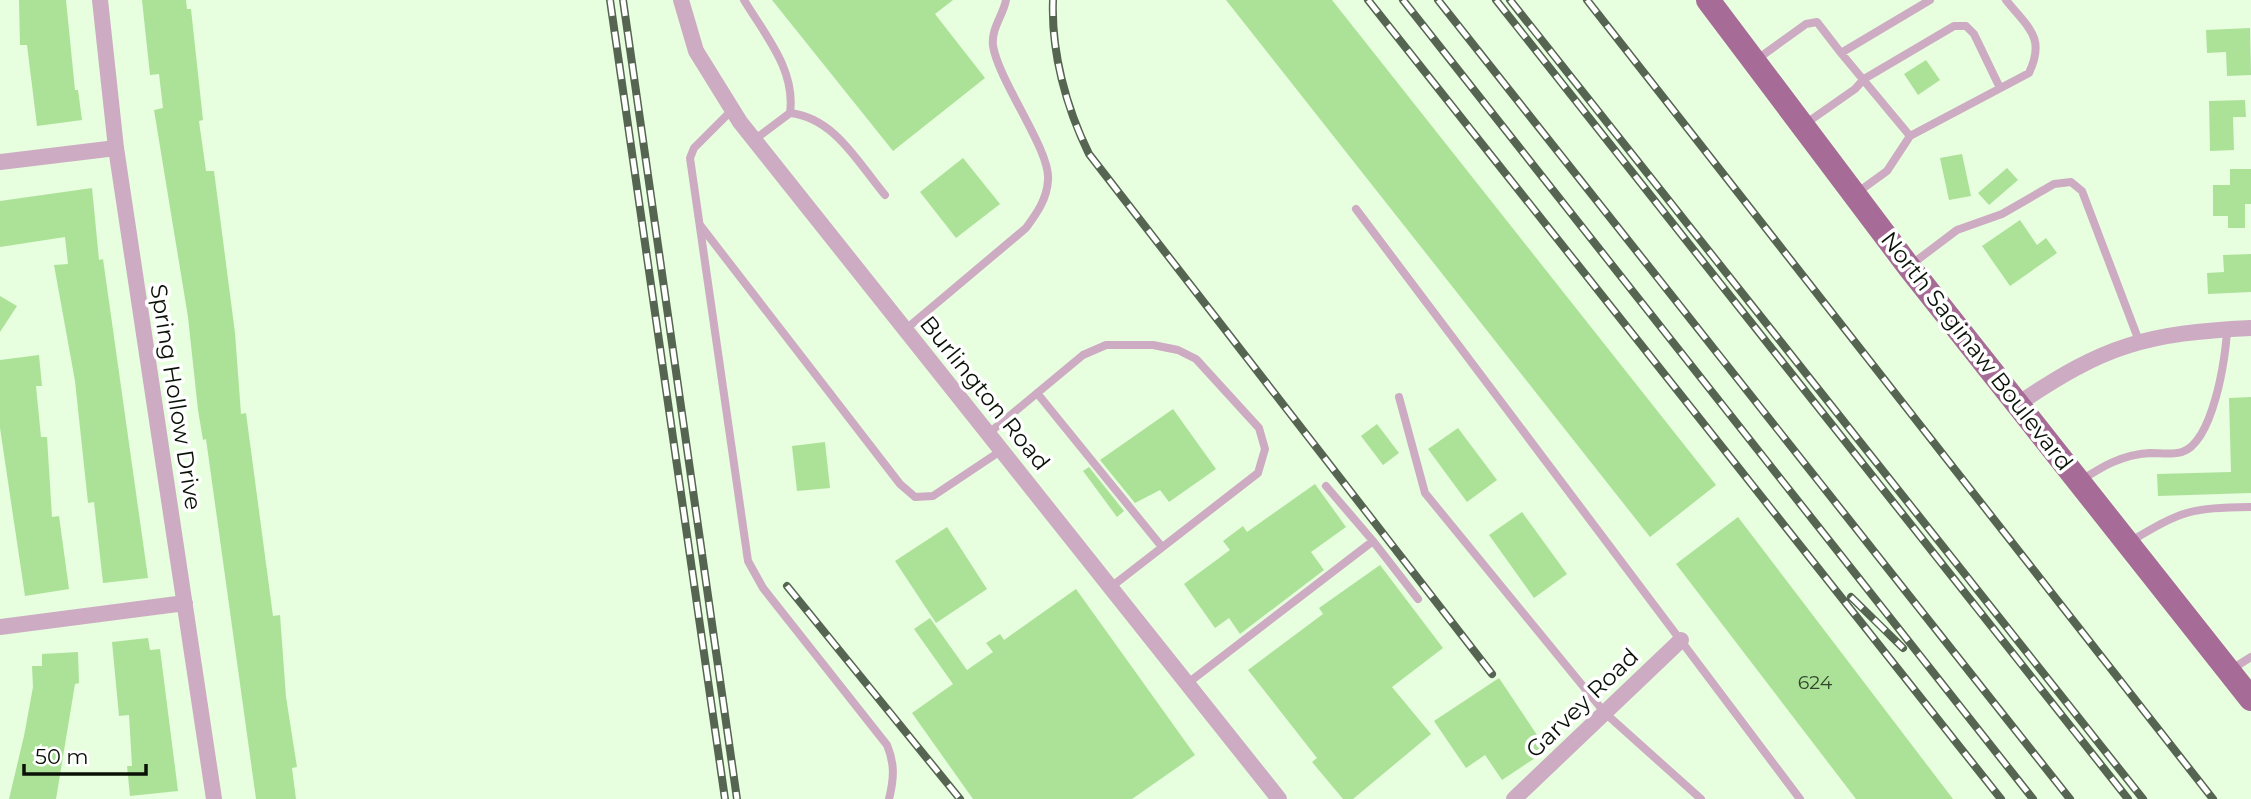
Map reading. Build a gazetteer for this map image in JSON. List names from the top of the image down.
{
  "streets": {
    "main road": ["North Saginaw Boulevard"],
    "street": ["Burlington Road", "Spring Hollow Drive", "Garvey Road"]
  },
  "house_numbers": ["624"],
  "scale_bar": "50 m"
}
